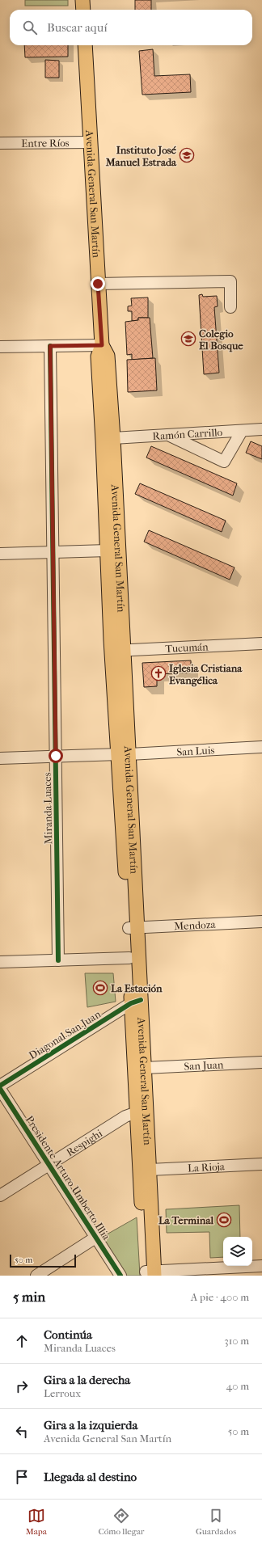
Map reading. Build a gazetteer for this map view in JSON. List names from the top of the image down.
{
  "streets": {
    "main road": ["Avenida General San Martín"],
    "street": [
      "Entre Ríos",
      "Ramón Carrillo",
      "Tucumán",
      "San Luis",
      "Miranda Luaces",
      "Mendoza",
      "Diagonal San Juan",
      "San Juan",
      "Respighi",
      "La Rioja",
      "Presidente Arturo Umberto Illia"
    ]
  },
  "crossings": [
    ["Entre Ríos", "Avenida General San Martín"],
    ["Avenida General San Martín", "Ramón Carrillo"],
    ["Avenida General San Martín", "Tucumán"],
    ["Avenida General San Martín", "San Luis"],
    ["Avenida General San Martín", "Mendoza"],
    ["Avenida General San Martín", "Diagonal San Juan"],
    ["Avenida General San Martín", "San Juan"],
    ["Avenida General San Martín", "Respighi"],
    ["Avenida General San Martín", "La Rioja"],
    ["San Luis", "Miranda Luaces"],
    ["Respighi", "Presidente Arturo Umberto Illia"]
  ],
  "places": {
    "school or university": ["Instituto José Manuel Estrada", "Colegio El Bosque"],
    "church": ["Iglesia Cristiana Evangélica"],
    "sports": ["La Estación", "La Terminal"]
  },
  "scale_bar": "50 m",
  "page": {
    "search": "Buscar aquí",
    "scale": "50 m",
    "heading": ["5 min", "A pie · 400 m"],
    "list": [
      ["Continúa", "Miranda Luaces", "310 m"],
      ["Gira a la derecha", "Lerroux", "40 m"],
      ["Gira a la izquierda", "Avenida General San Martín", "50 m"],
      "Llegada al destino"
    ],
    "nav": ["Mapa", "Cómo llegar", "Guardados"]
  }
}
